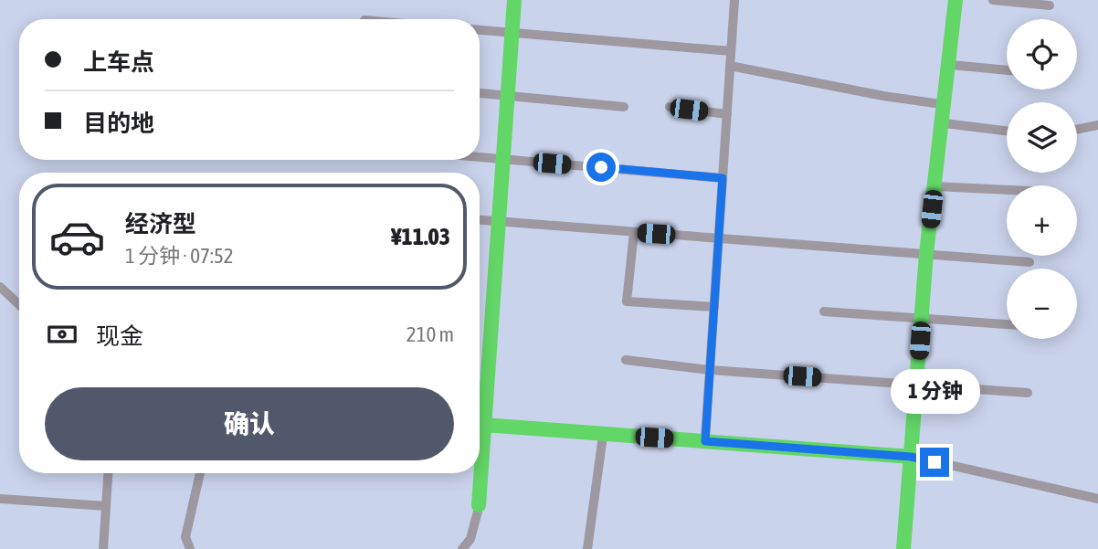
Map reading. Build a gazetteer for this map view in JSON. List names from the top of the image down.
{
  "page": {
    "map_buttons": ["+", "−"],
    "banner": ["上车点", "目的地"],
    "list": [
      {
        "name": "经济型",
        "note": "1 分钟 · 07:52",
        "value": "¥11.03"
      }
    ],
    "pay": ["现金", "210 m"],
    "bubble": "1 分钟",
    "buttons": "确认"
  }
}
